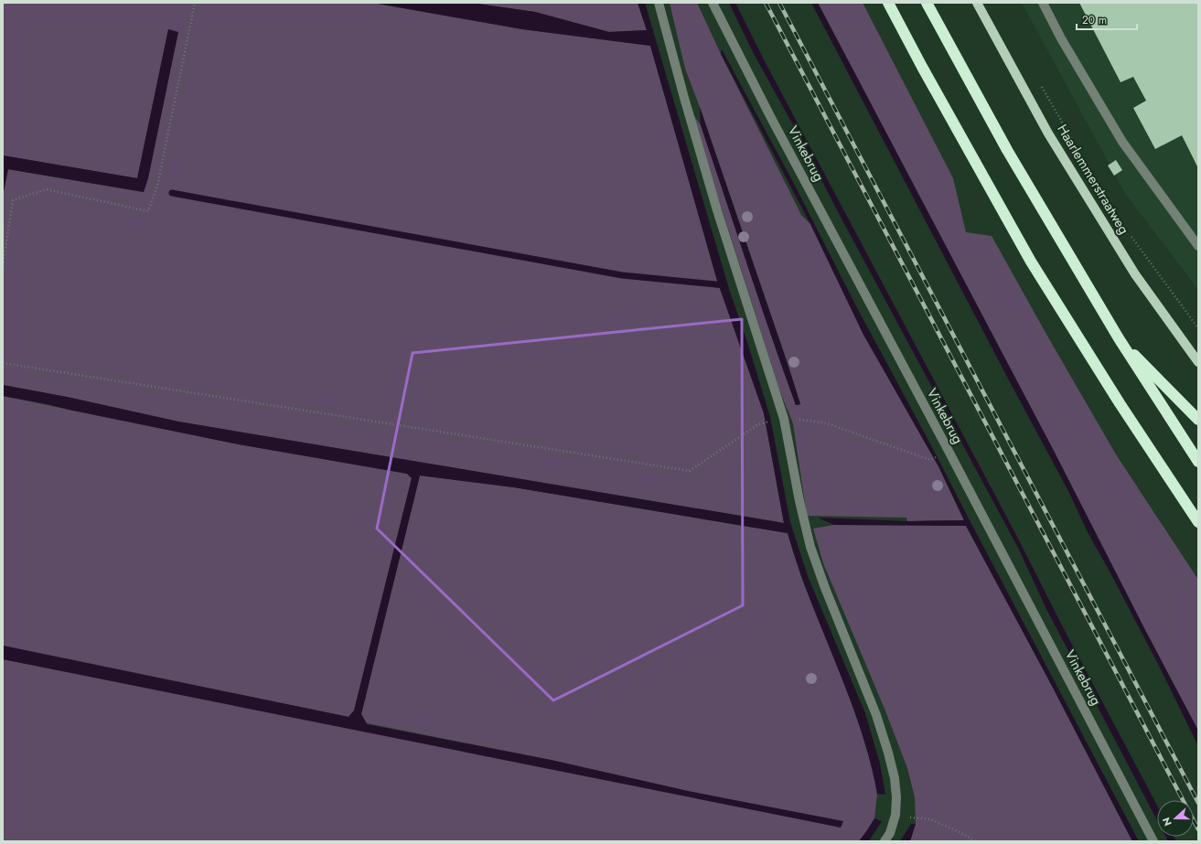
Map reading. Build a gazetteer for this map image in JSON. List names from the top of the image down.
{
  "streets": {
    "main road": ["Haarlemmerstraatweg"],
    "street": ["Vinkebrug"]
  },
  "scale_bar": "20 m",
  "north": "left"
}
